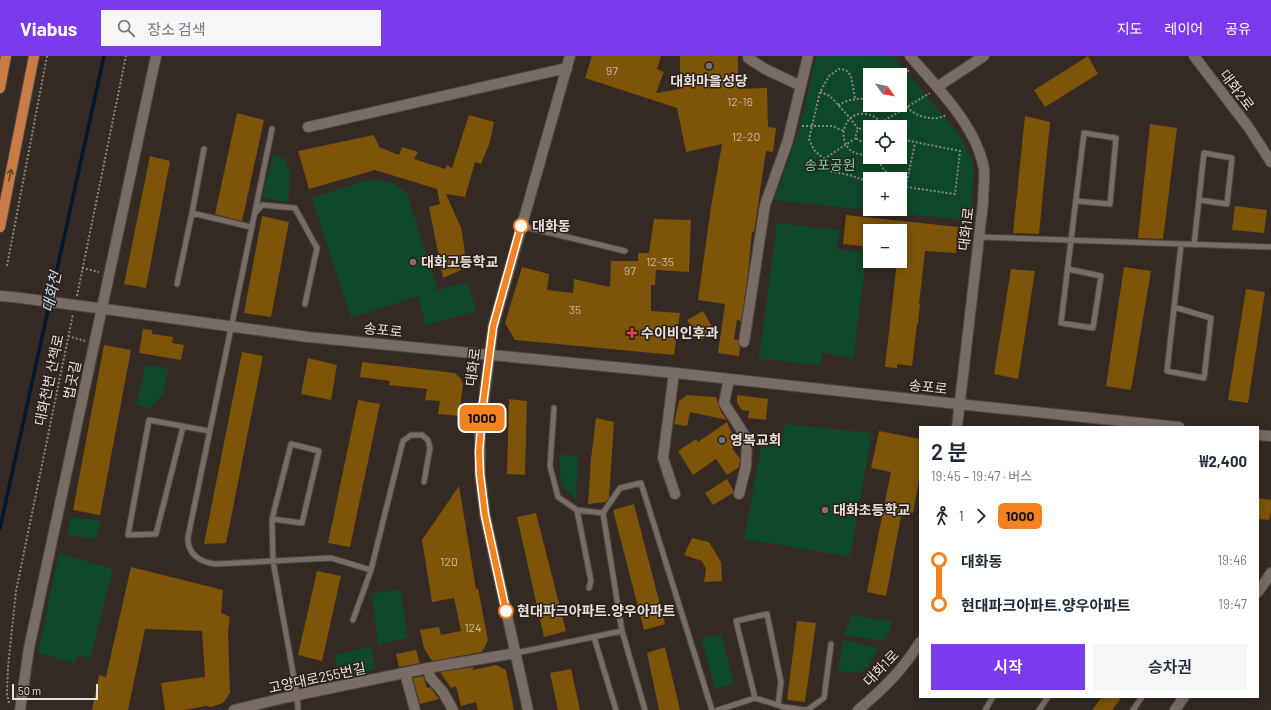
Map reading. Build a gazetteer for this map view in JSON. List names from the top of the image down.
{
  "streets": {
    "street": [
      "대화2로",
      "대화1로",
      "송포로",
      "대화로",
      "법곳길",
      "고양대로255번길"
    ],
    "path": ["대화천변 산책로"]
  },
  "crossings": [
    ["대화1로", "송포로"],
    ["송포로", "대화로"],
    ["송포로", "법곳길"],
    ["대화로", "고양대로255번길"]
  ],
  "water": ["대화천"],
  "parks": ["송포공원"],
  "places": {
    "other": [
      "대화마을성당",
      "대화동",
      "대화고등학교",
      "영복교회",
      "대화초등학교",
      "현대파크아파트.양우아파트"
    ],
    "health": ["수이비인후과"]
  },
  "lines": ["bus line 1000"],
  "house_numbers": [
    "97",
    "12-16",
    "12-20",
    "12-35",
    "97",
    "35",
    "120",
    "124"
  ],
  "scale_bar": "50 m",
  "north": "bottom right",
  "page": {
    "header": "Viabus",
    "search": "장소 검색",
    "nav": ["지도", "레이어", "공유"],
    "on_map": "1000",
    "map_buttons": ["+", "−"],
    "heading": ["2 분", "19:45 – 19:47 · 버스", "₩2,400"],
    "legs": ["1", "1000"],
    "list": [
      {
        "name": "대화동",
        "value": "19:46"
      },
      {
        "name": "현대파크아파트.양우아파트",
        "value": "19:47"
      }
    ],
    "buttons": ["시작", "승차권"],
    "scale": "50 m"
  }
}
